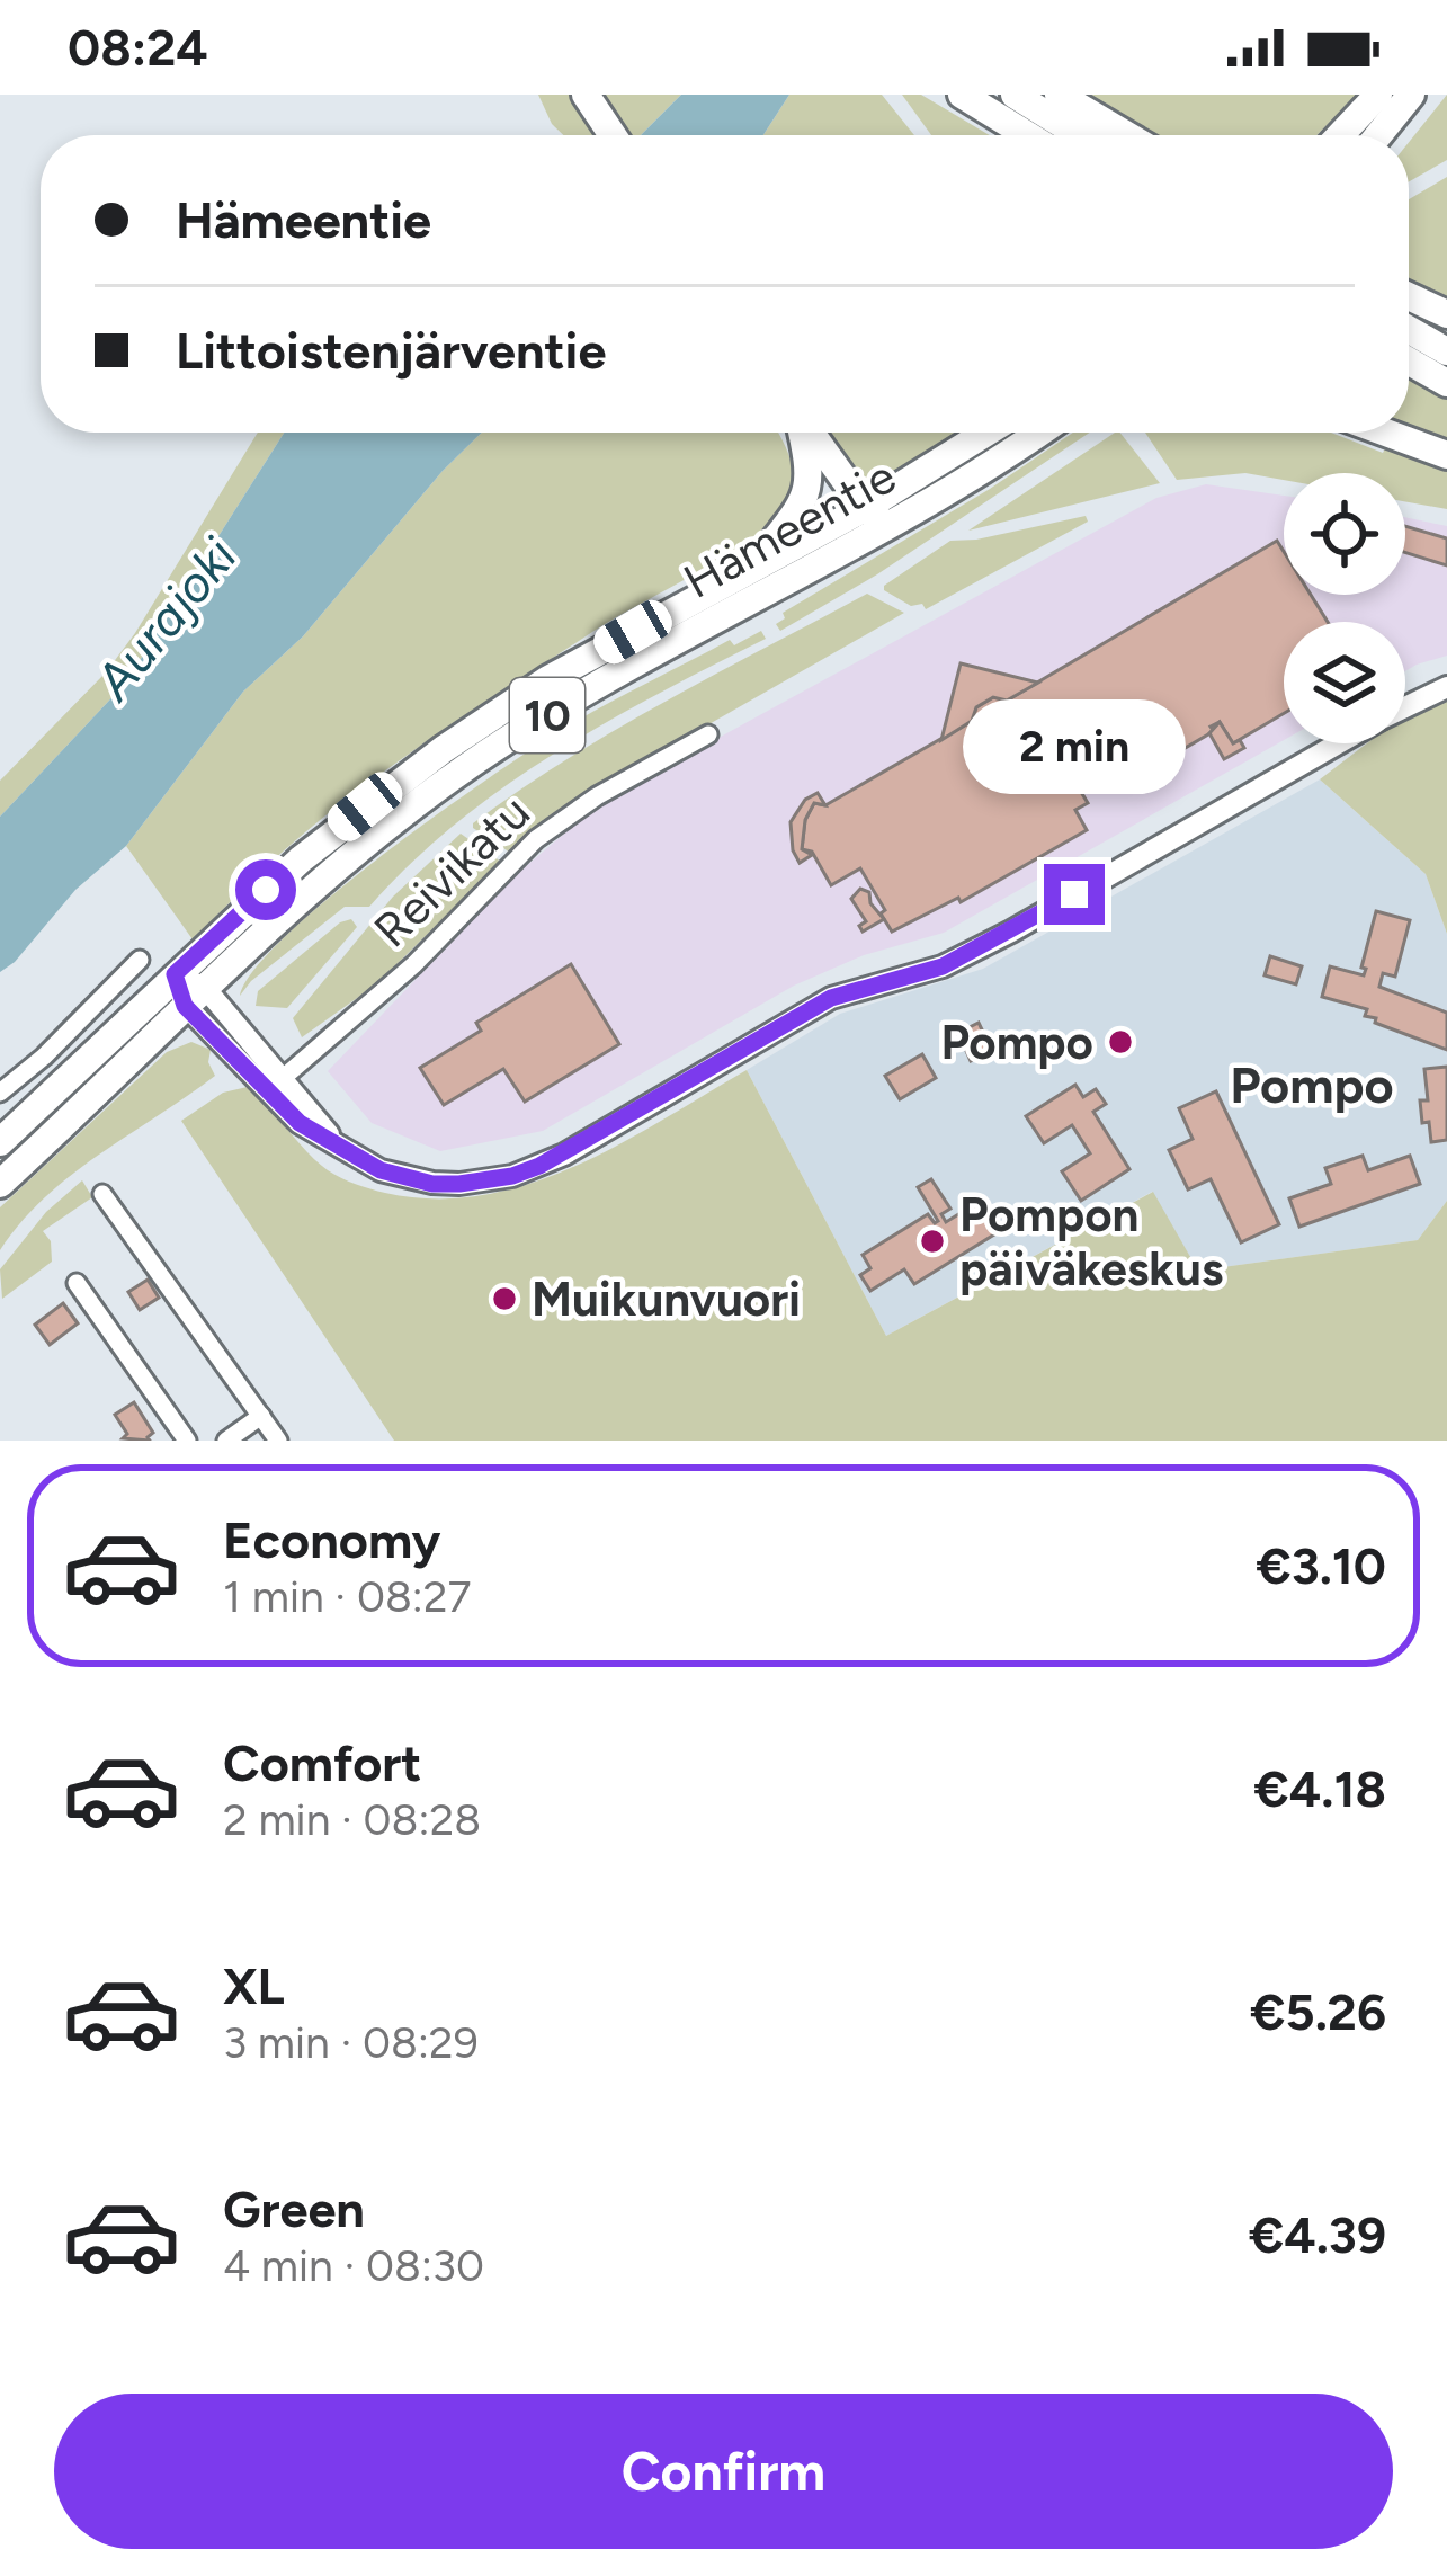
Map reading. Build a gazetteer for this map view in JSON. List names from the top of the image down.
{
  "streets": {
    "highway": ["Hämeentie", "10"],
    "street": ["Reivikatu"]
  },
  "districts": ["Pompo"],
  "water": ["Aurajoki"],
  "places": ["Pompo", "Pompon päiväkeskus", "Muikunvuori"],
  "page": {
    "status": "08:24",
    "banner": ["Hämeentie", "Littoistenjärventie"],
    "bubble": "2 min",
    "list": [
      {
        "name": "Economy",
        "note": "1 min · 08:27",
        "value": "€3.10"
      },
      {
        "name": "Comfort",
        "note": "2 min · 08:28",
        "value": "€4.18"
      },
      {
        "name": "XL",
        "note": "3 min · 08:29",
        "value": "€5.26"
      },
      {
        "name": "Green",
        "note": "4 min · 08:30",
        "value": "€4.39"
      }
    ],
    "buttons": "Confirm"
  }
}
